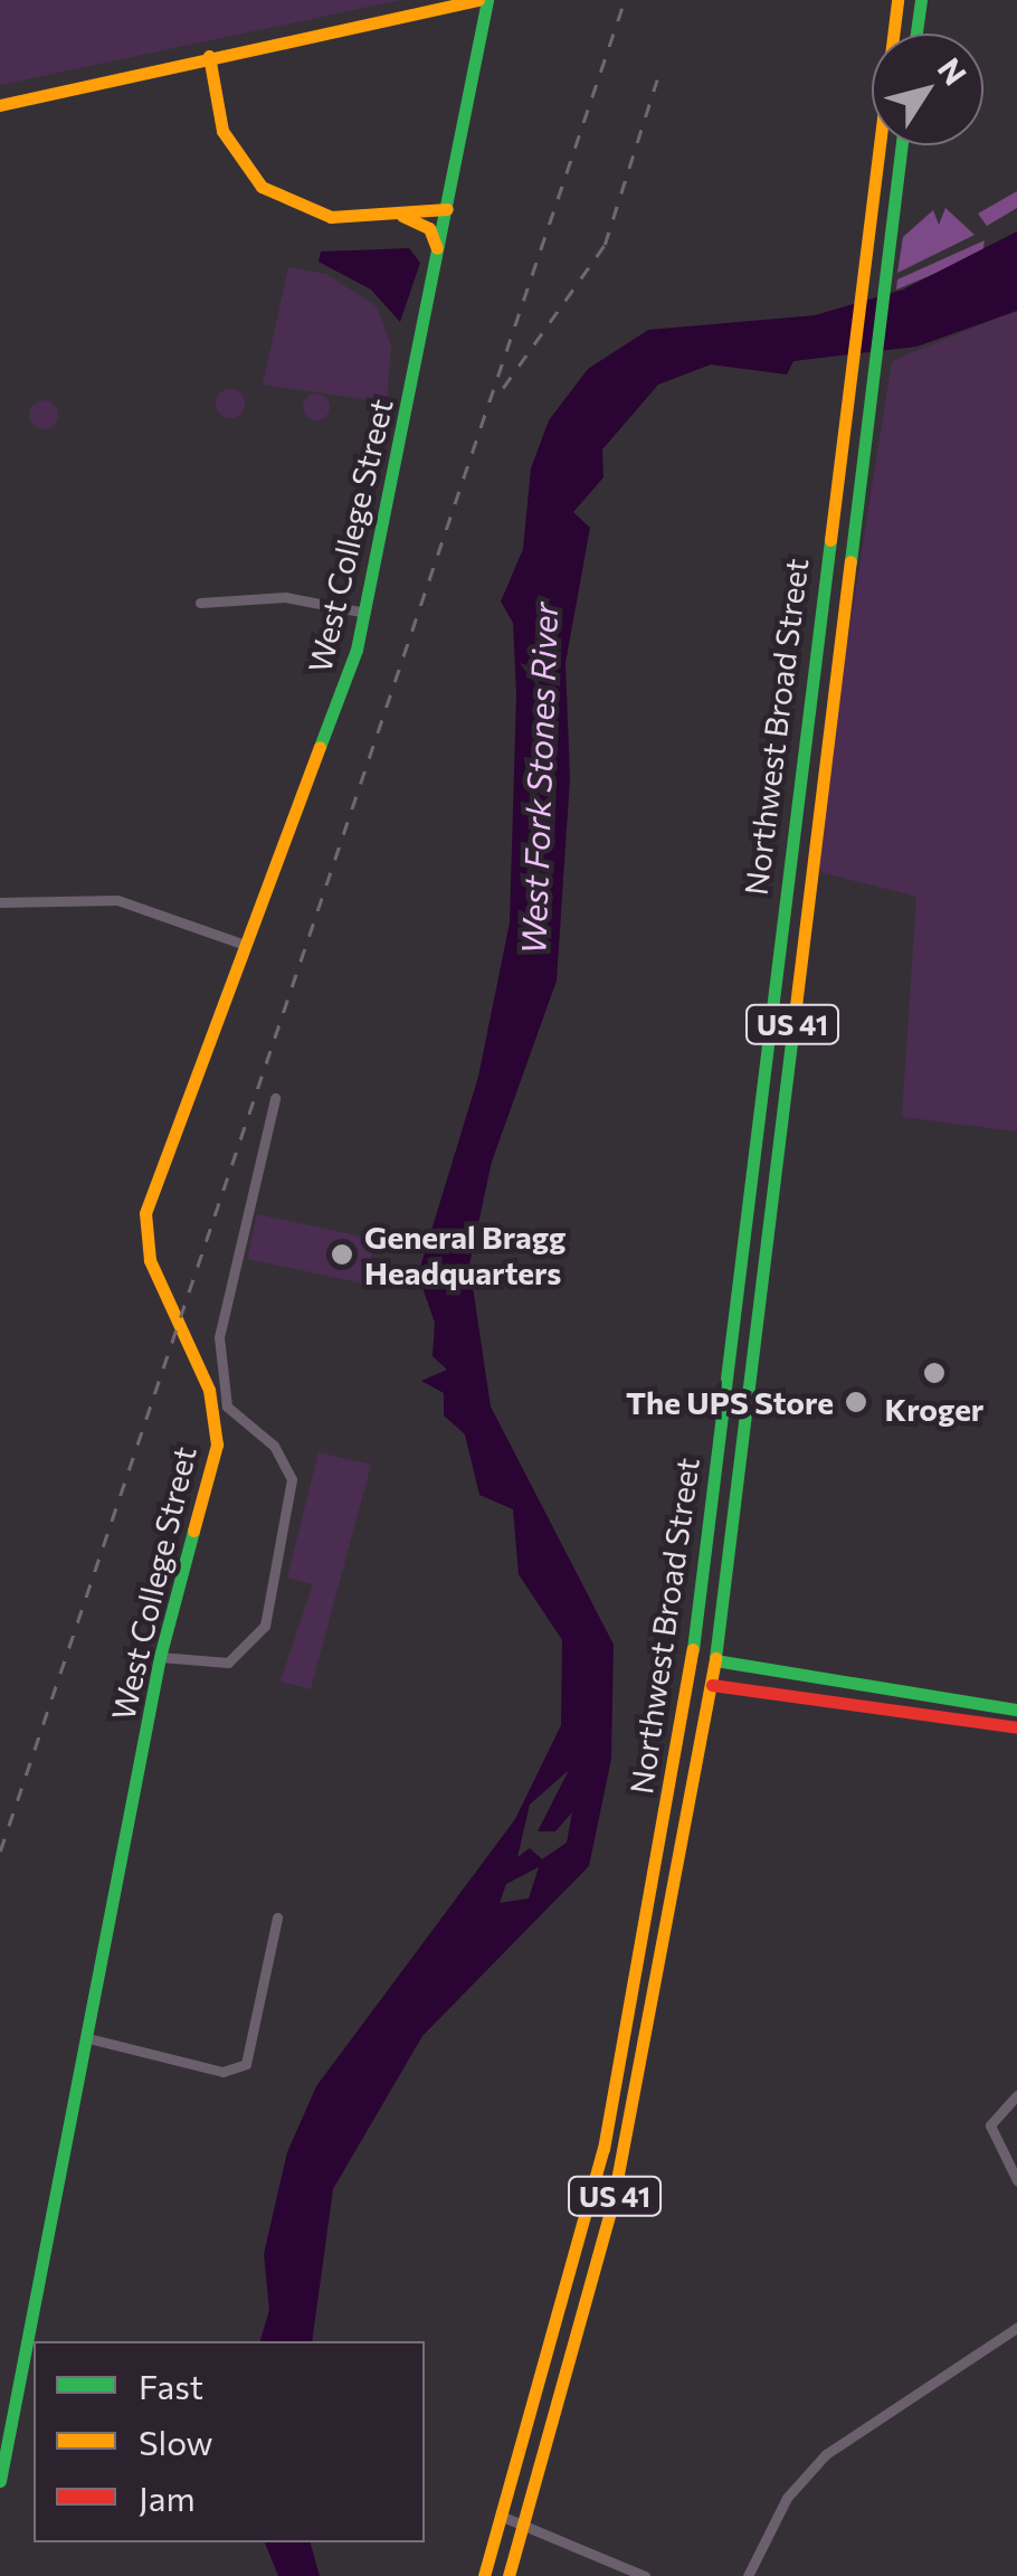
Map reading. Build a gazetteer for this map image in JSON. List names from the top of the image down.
{
  "streets": {
    "main road": ["West College Street", "Northwest Broad Street", "US 41"]
  },
  "water": ["West Fork Stones River"],
  "places": ["General Bragg Headquarters", "Kroger", "The UPS Store"],
  "legend": ["Fast", "Slow", "Jam"],
  "north": "top right"
}
